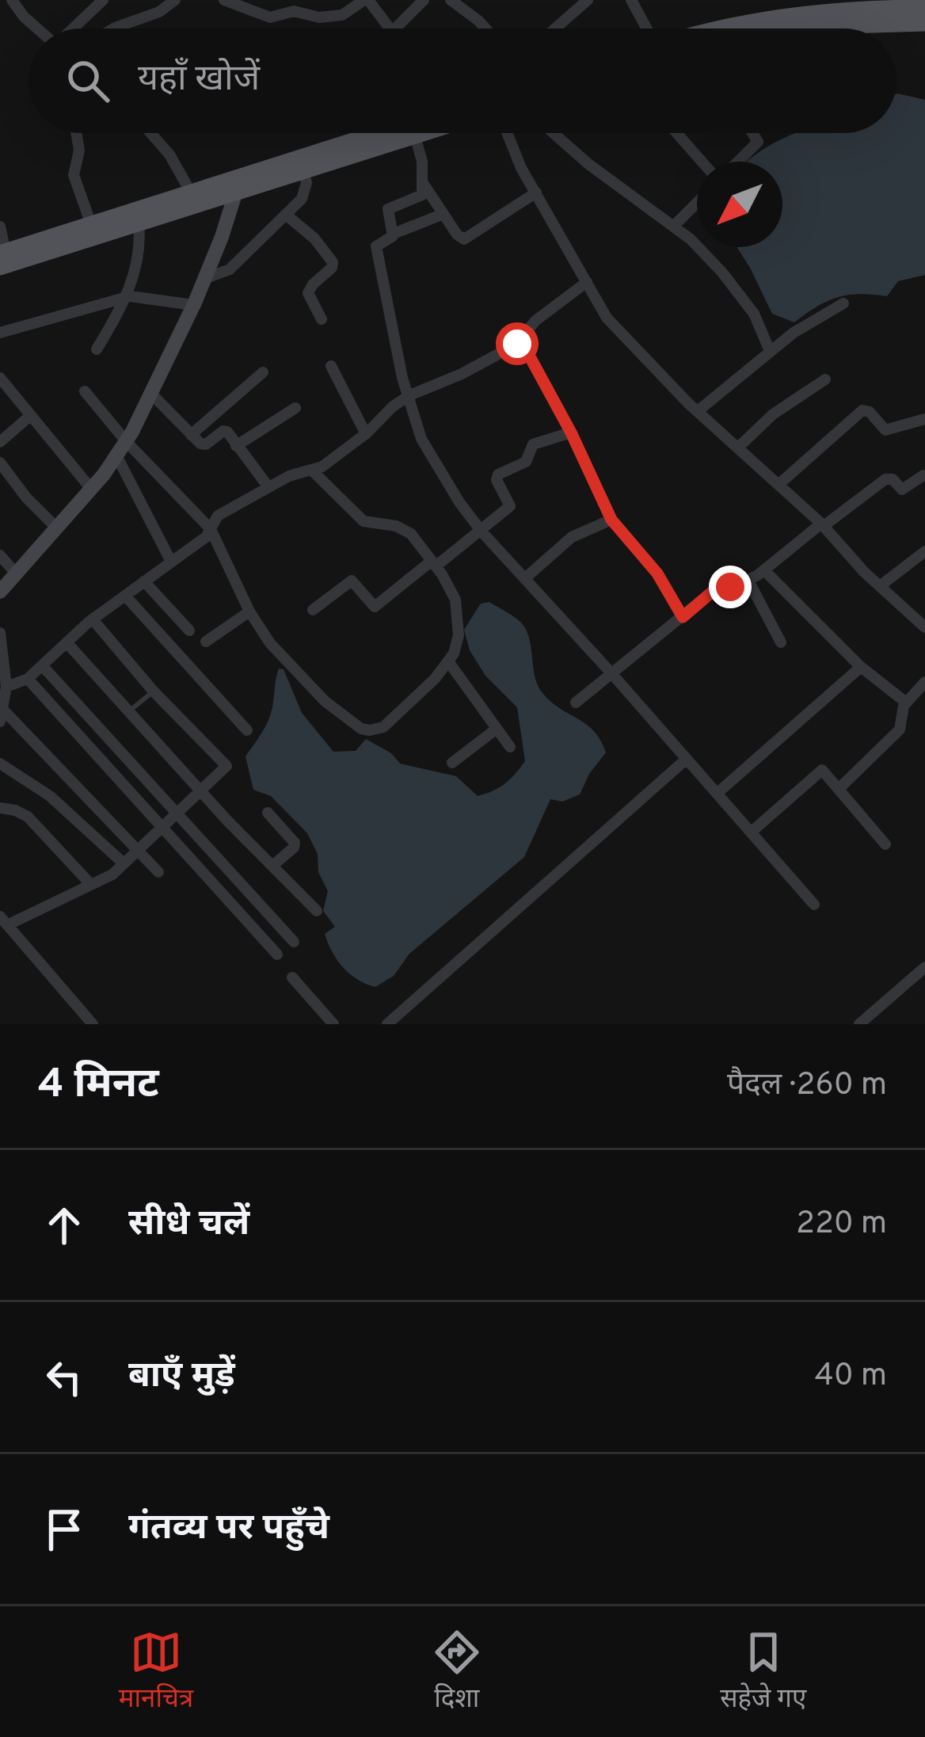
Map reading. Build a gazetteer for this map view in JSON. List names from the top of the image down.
{
  "north": "bottom left",
  "page": {
    "search": "यहाँ खोजें",
    "heading": ["4 मिनट", "पैदल · 260 m"],
    "list": [
      ["सीधे चलें", "220 m"],
      ["बाएँ मुड़ें", "40 m"],
      "गंतव्य पर पहुँचे"
    ],
    "nav": ["मानचित्र", "दिशा", "सहेजे गए"]
  }
}
